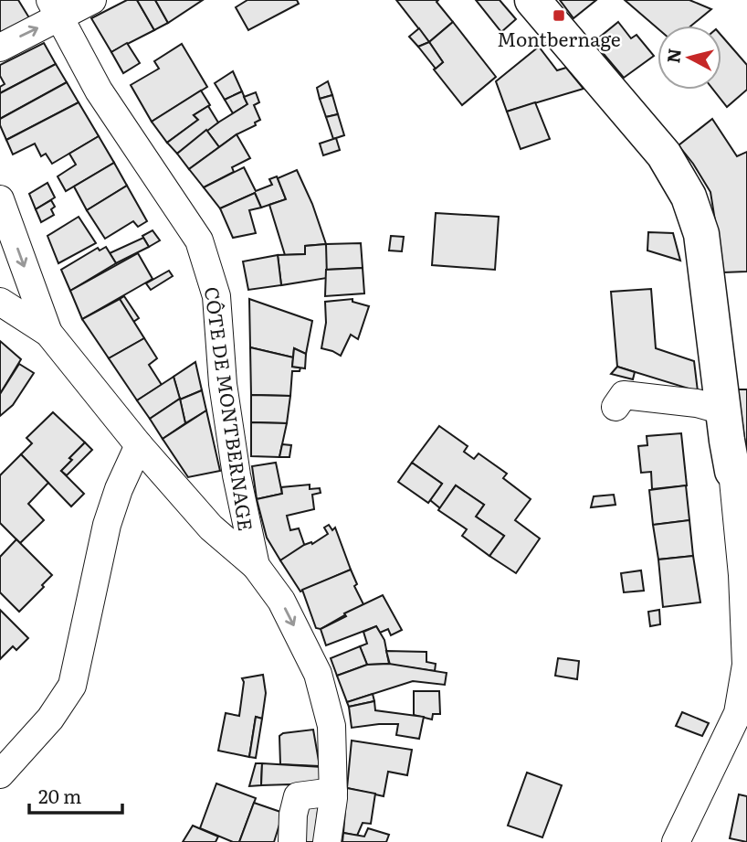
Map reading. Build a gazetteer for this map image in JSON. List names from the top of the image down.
{
  "streets": {
    "street": ["CÔTE DE MONTBERNAGE"]
  },
  "places": {
    "transit": ["Montbernage"]
  },
  "scale_bar": "20 m",
  "north": "left"
}
